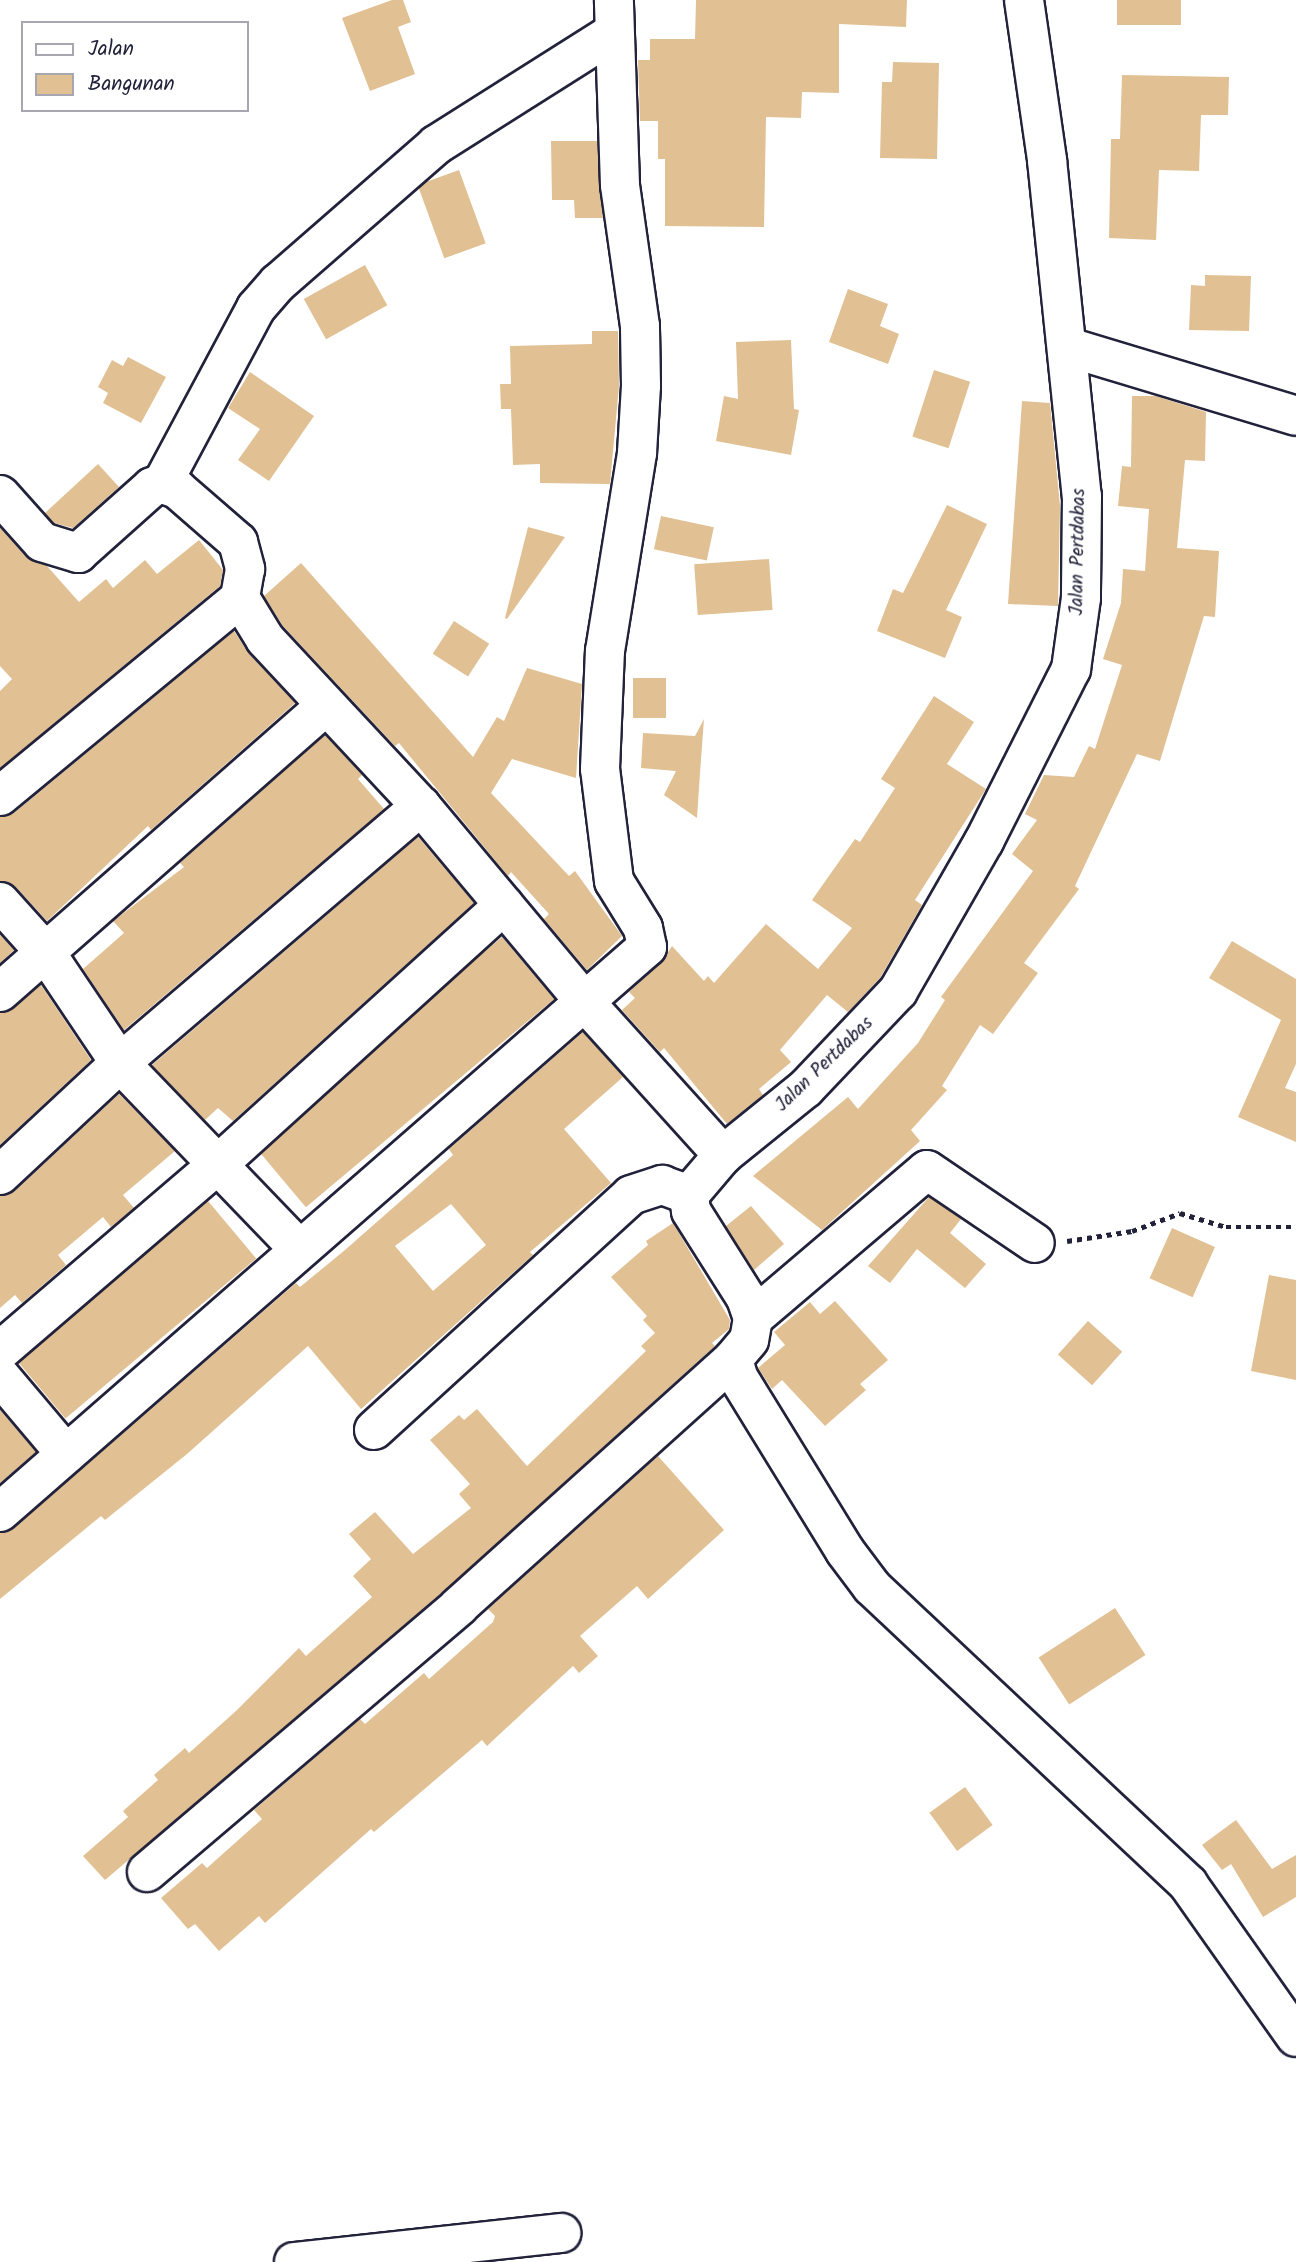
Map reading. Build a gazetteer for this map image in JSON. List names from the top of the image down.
{
  "streets": {
    "street": ["Jalan Pertdabas"]
  },
  "legend": ["Jalan", "Bangunan"]
}
